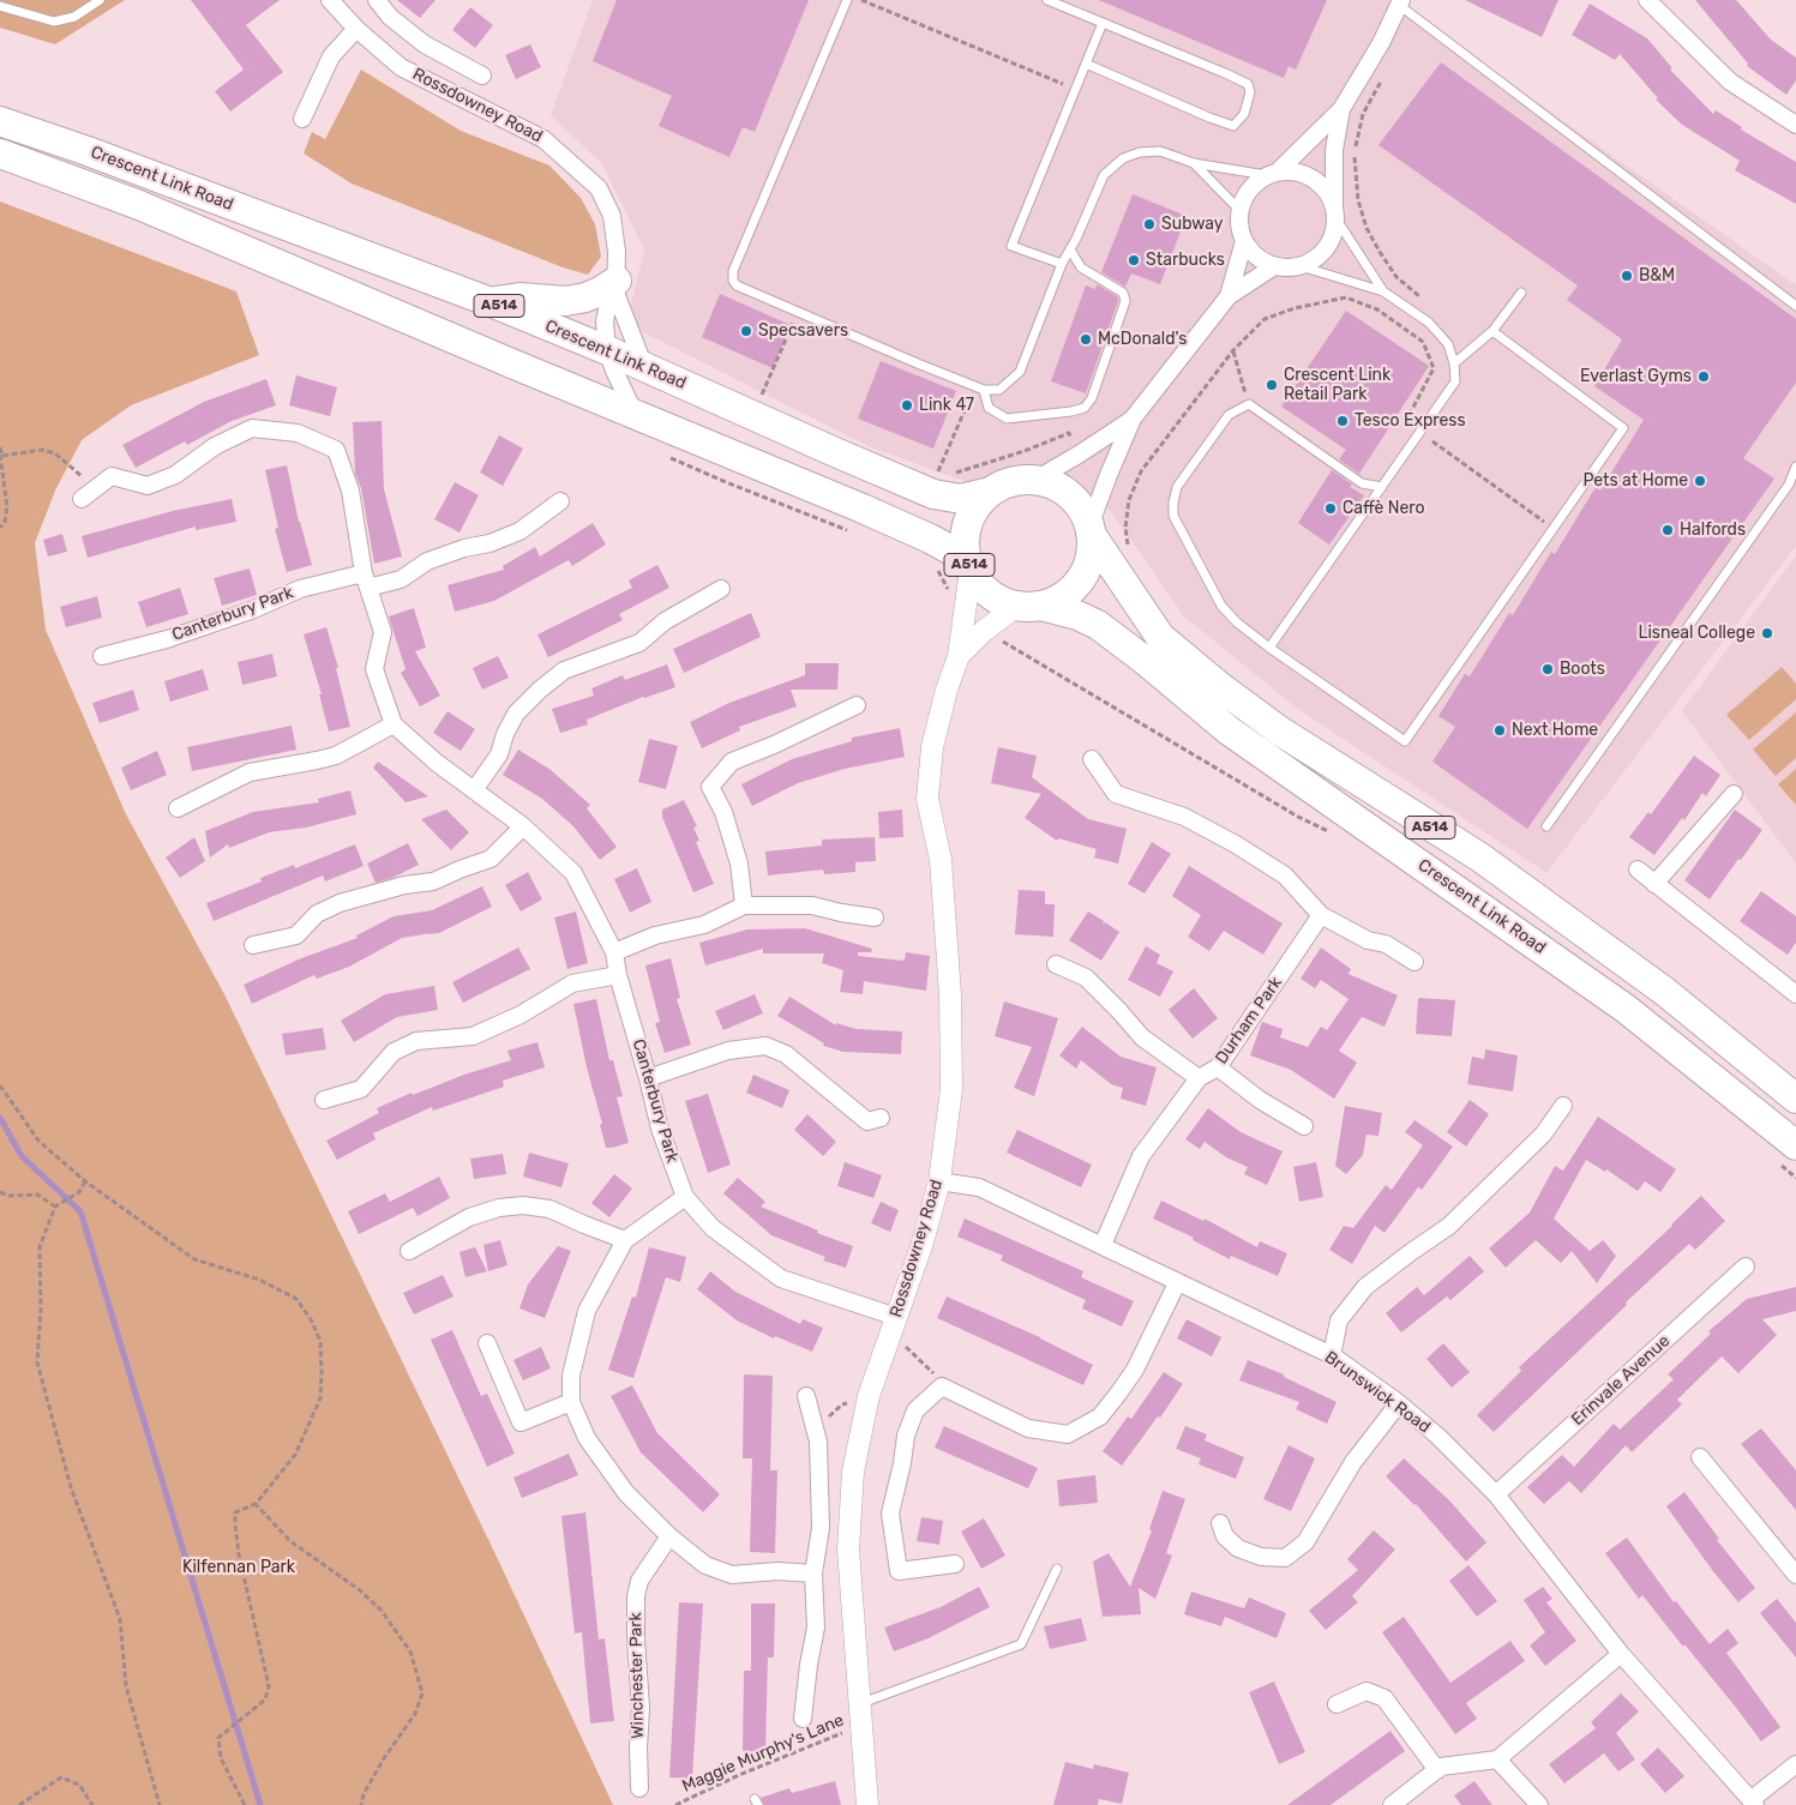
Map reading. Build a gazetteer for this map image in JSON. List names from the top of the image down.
{
  "streets": {
    "highway": ["Crescent Link Road", "A514"],
    "street": [
      "Rossdowney Road",
      "Canterbury Park",
      "Durham Park",
      "Erinvale Avenue",
      "Brunswick Road",
      "Winchester Park"
    ],
    "path": ["Maggie Murphy's Lane"]
  },
  "crossings": [
    ["Rossdowney Road", "Crescent Link Road"],
    ["Rossdowney Road", "A514"],
    ["Rossdowney Road", "Canterbury Park"],
    ["Rossdowney Road", "Brunswick Road"],
    ["Rossdowney Road", "Maggie Murphy's Lane"],
    ["Crescent Link Road", "A514"],
    ["Durham Park", "Brunswick Road"],
    ["Erinvale Avenue", "Brunswick Road"]
  ],
  "parks": ["Kilfennan Park"],
  "places": [
    "Subway",
    "Starbucks",
    "B&M",
    "Specsavers",
    "McDonald's",
    "Everlast Gyms",
    "Crescent Link Retail Park",
    "Link 47",
    "Tesco Express",
    "Pets at Home",
    "Caffè Nero",
    "Halfords",
    "Lisneal College",
    "Boots",
    "Next Home"
  ]
}
